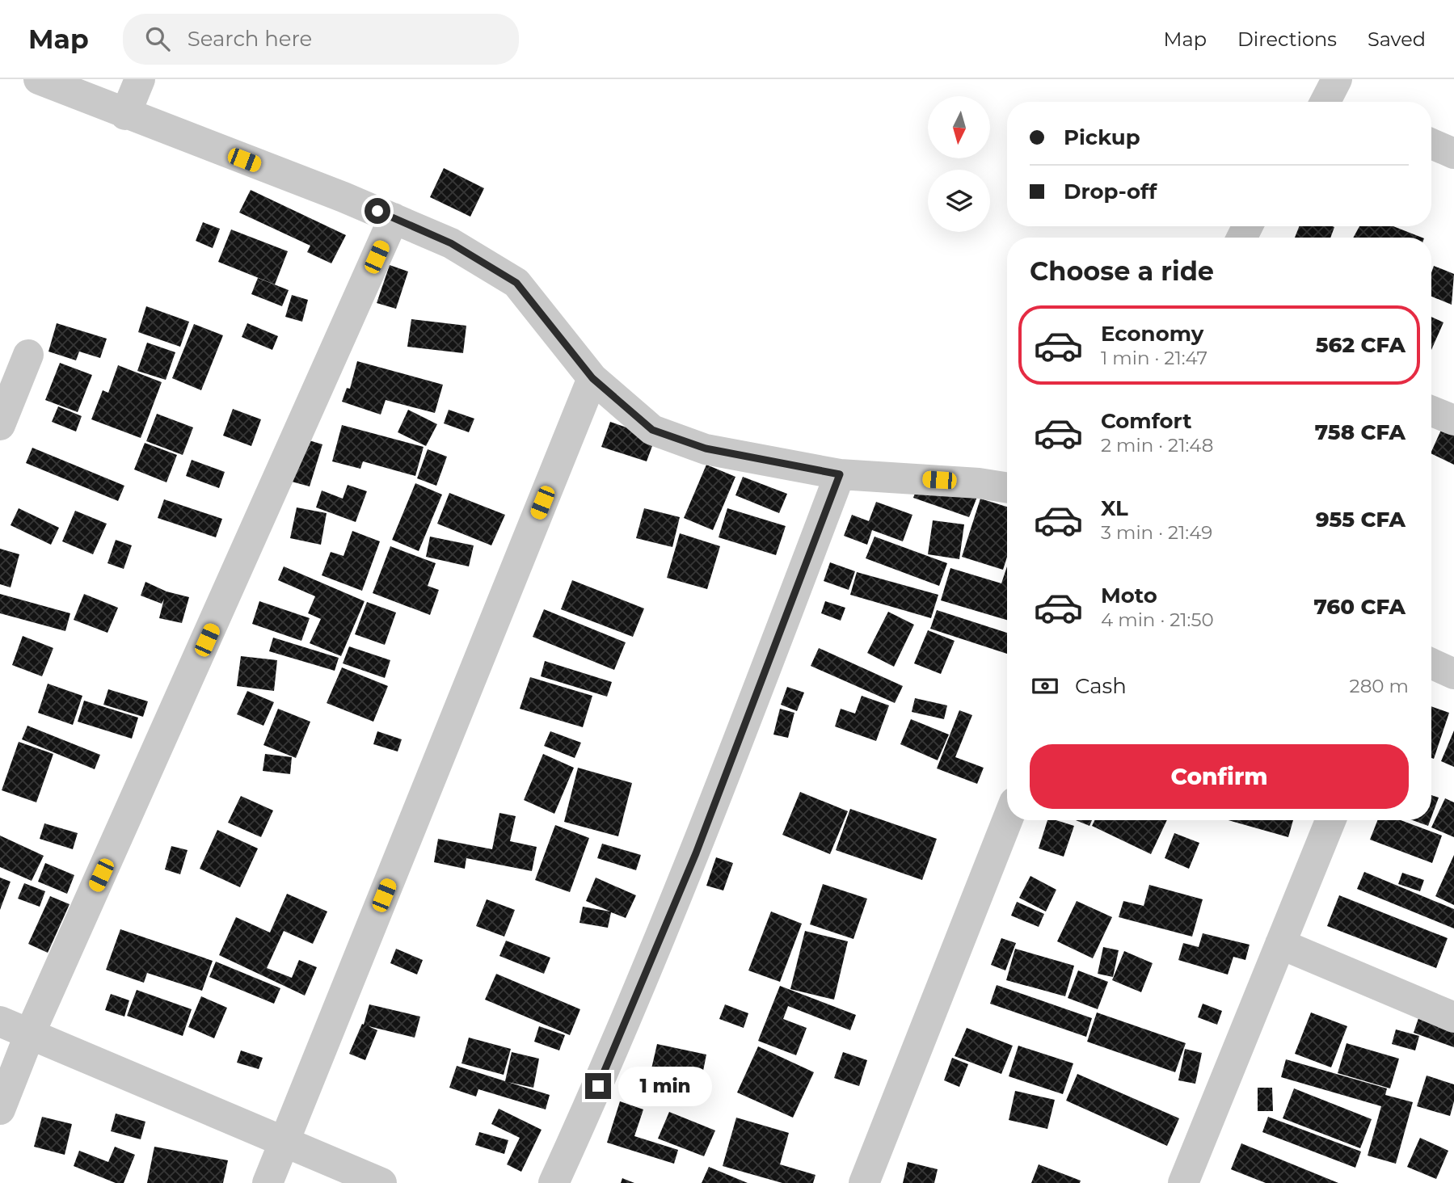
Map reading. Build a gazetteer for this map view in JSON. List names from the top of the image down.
{
  "north": "bottom",
  "page": {
    "header": "Map",
    "search": "Search here",
    "nav": ["Map", "Directions", "Saved"],
    "banner": ["Pickup", "Drop-off"],
    "heading": "Choose a ride",
    "list": [
      {
        "name": "Economy",
        "note": "1 min · 21:47",
        "value": "562 CFA"
      },
      {
        "name": "Comfort",
        "note": "2 min · 21:48",
        "value": "758 CFA"
      },
      {
        "name": "XL",
        "note": "3 min · 21:49",
        "value": "955 CFA"
      },
      {
        "name": "Moto",
        "note": "4 min · 21:50",
        "value": "760 CFA"
      }
    ],
    "pay": ["Cash", "280 m"],
    "buttons": "Confirm",
    "bubble": "1 min"
  }
}
